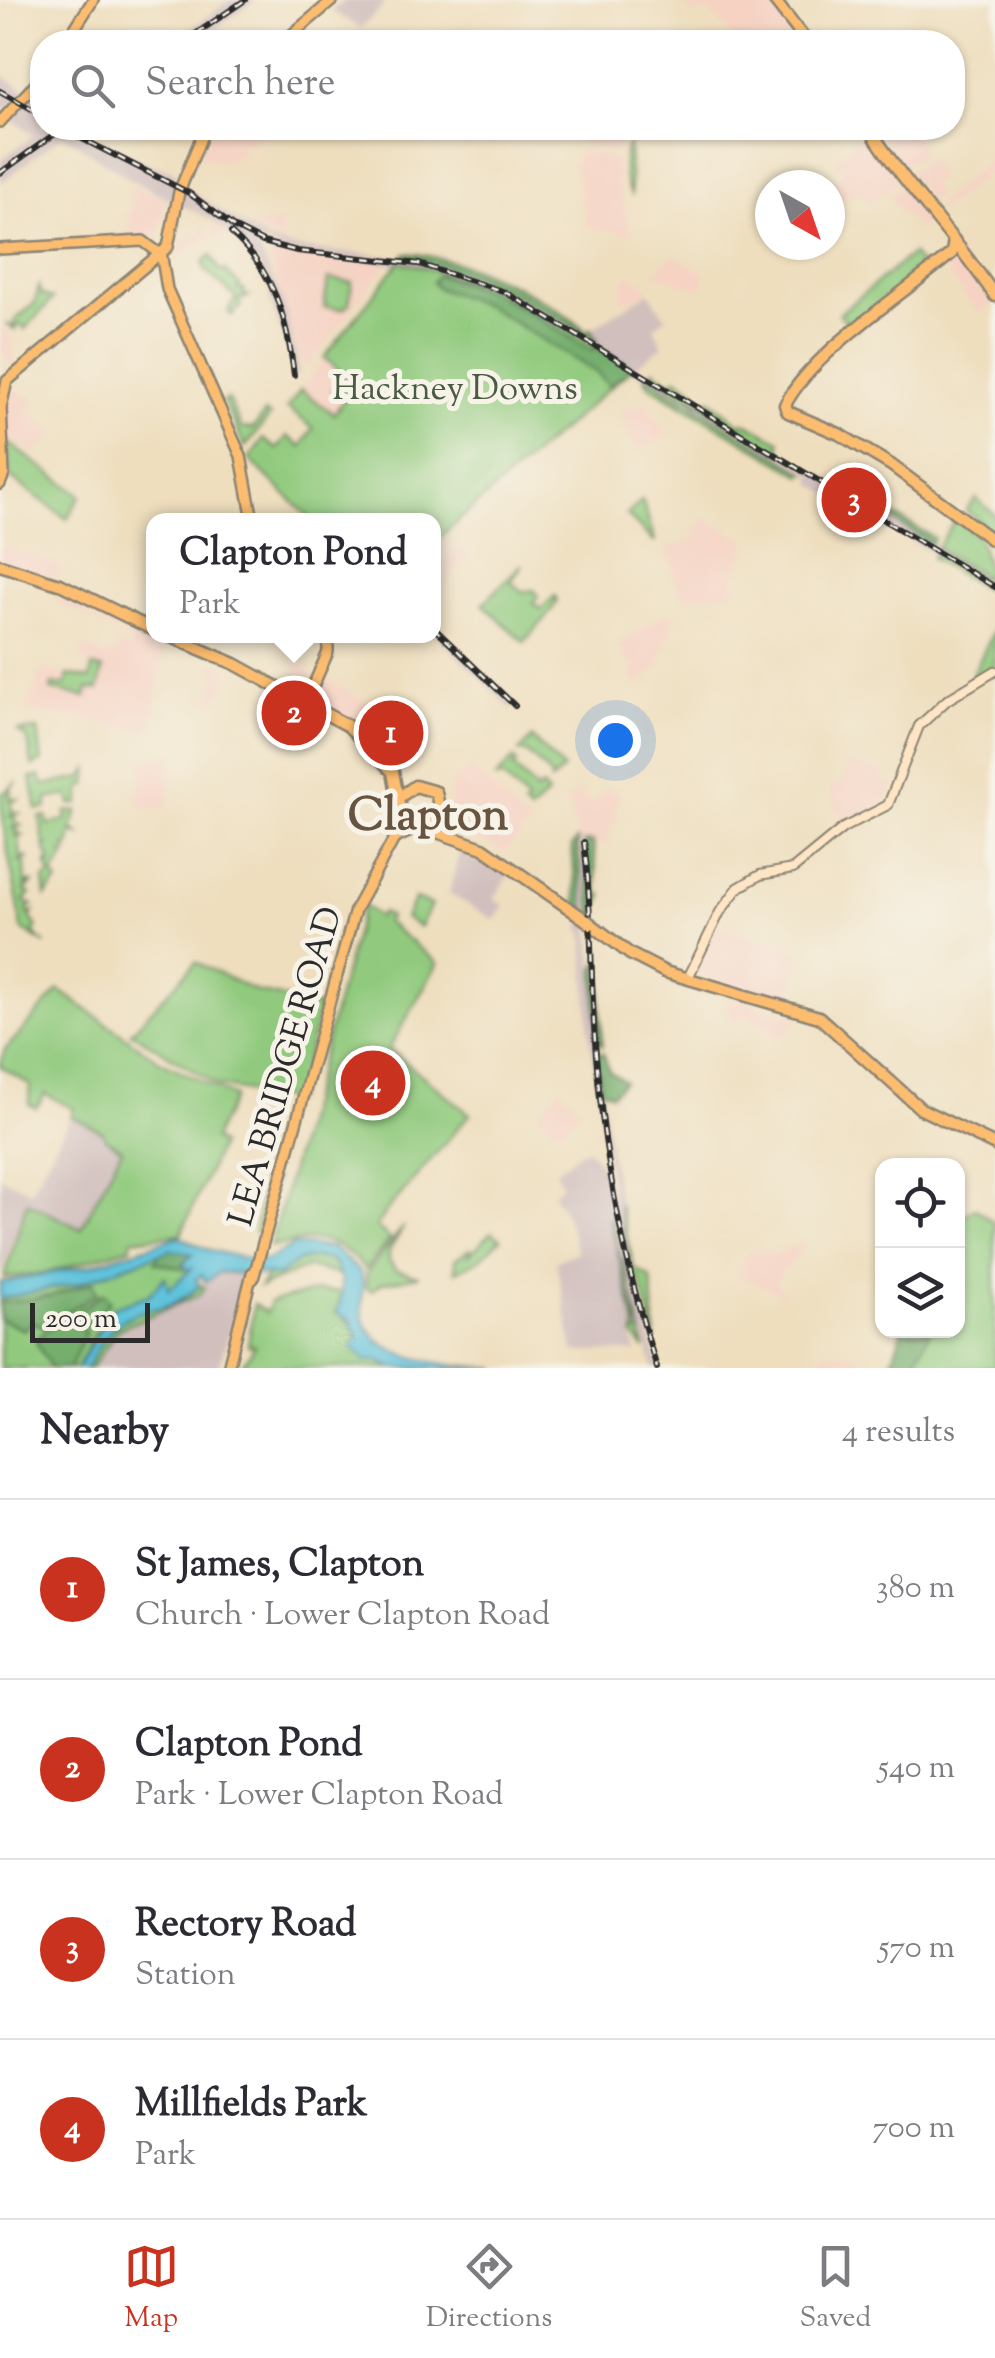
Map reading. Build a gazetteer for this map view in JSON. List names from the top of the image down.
{
  "streets": {
    "main road": ["LEA BRIDGE ROAD"]
  },
  "districts": ["Clapton"],
  "parks": ["Hackney Downs"],
  "scale_bar": "200 m",
  "north": "bottom right",
  "page": {
    "search": "Search here",
    "pins": [
      "3",
      "2",
      "1",
      "4"
    ],
    "popup": ["Clapton Pond", "Park"],
    "scale": "200 m",
    "heading": ["Nearby", "4 results"],
    "list": [
      {
        "mark": "1",
        "name": "St James, Clapton",
        "note": "Church · Lower Clapton Road",
        "value": "380 m"
      },
      {
        "mark": "2",
        "name": "Clapton Pond",
        "note": "Park · Lower Clapton Road",
        "value": "540 m"
      },
      {
        "mark": "3",
        "name": "Rectory Road",
        "note": "Station",
        "value": "570 m"
      },
      {
        "mark": "4",
        "name": "Millfields Park",
        "note": "Park",
        "value": "700 m"
      }
    ],
    "nav": ["Map", "Directions", "Saved"]
  }
}
